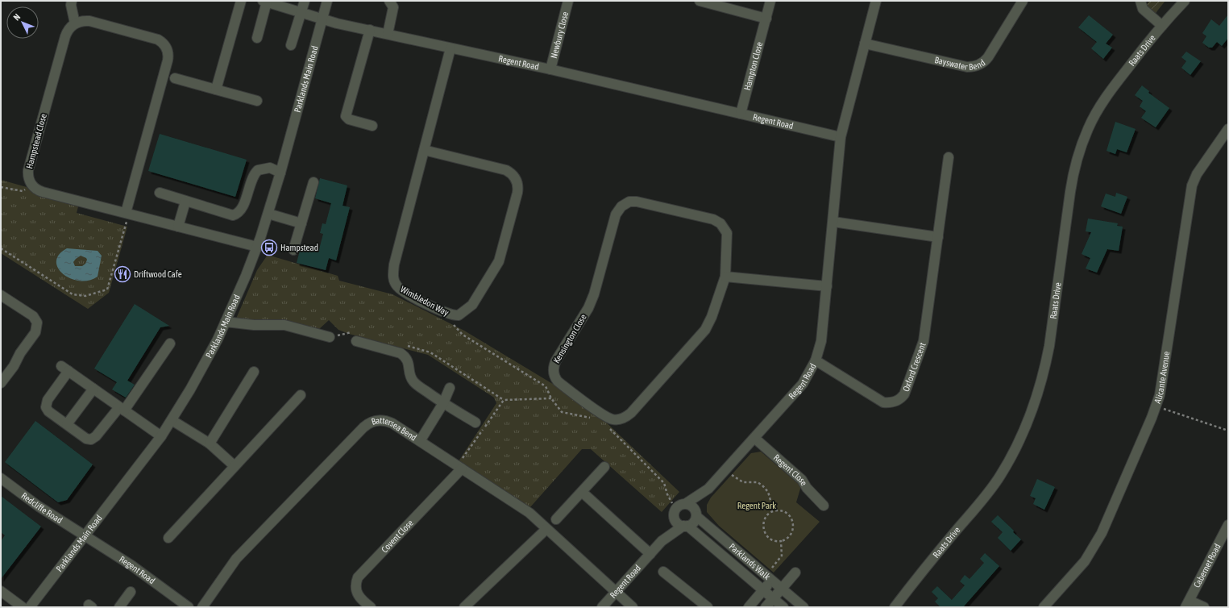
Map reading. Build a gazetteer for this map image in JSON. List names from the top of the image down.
{
  "streets": {
    "street": [
      "Newbury Close",
      "Raats Drive",
      "Bayswater Bend",
      "Regent Road",
      "Hampton Close",
      "Parklands Main Road",
      "Hampstead Close",
      "Wimbledon Way",
      "Kensington Close",
      "Oxford Crescent",
      "Alicante Avenue",
      "Battersea Bend",
      "Regent Close",
      "Redcliffe Road",
      "Covent Close",
      "Parklands Walk",
      "Cabernet Road"
    ]
  },
  "crossings": [
    ["Newbury Close", "Regent Road"],
    ["Regent Road", "Hampton Close"],
    ["Regent Road", "Parklands Main Road"],
    ["Regent Road", "Wimbledon Way"],
    ["Regent Road", "Oxford Crescent"],
    ["Regent Road", "Battersea Bend"],
    ["Regent Road", "Regent Close"],
    ["Regent Road", "Redcliffe Road"],
    ["Regent Road", "Parklands Walk"],
    ["Parklands Main Road", "Redcliffe Road"],
    ["Battersea Bend", "Covent Close"]
  ],
  "parks": ["Regent Park"],
  "places": {
    "bus stop": ["Hampstead"],
    "restaurant": ["Driftwood Cafe"]
  },
  "north": "top left"
}
